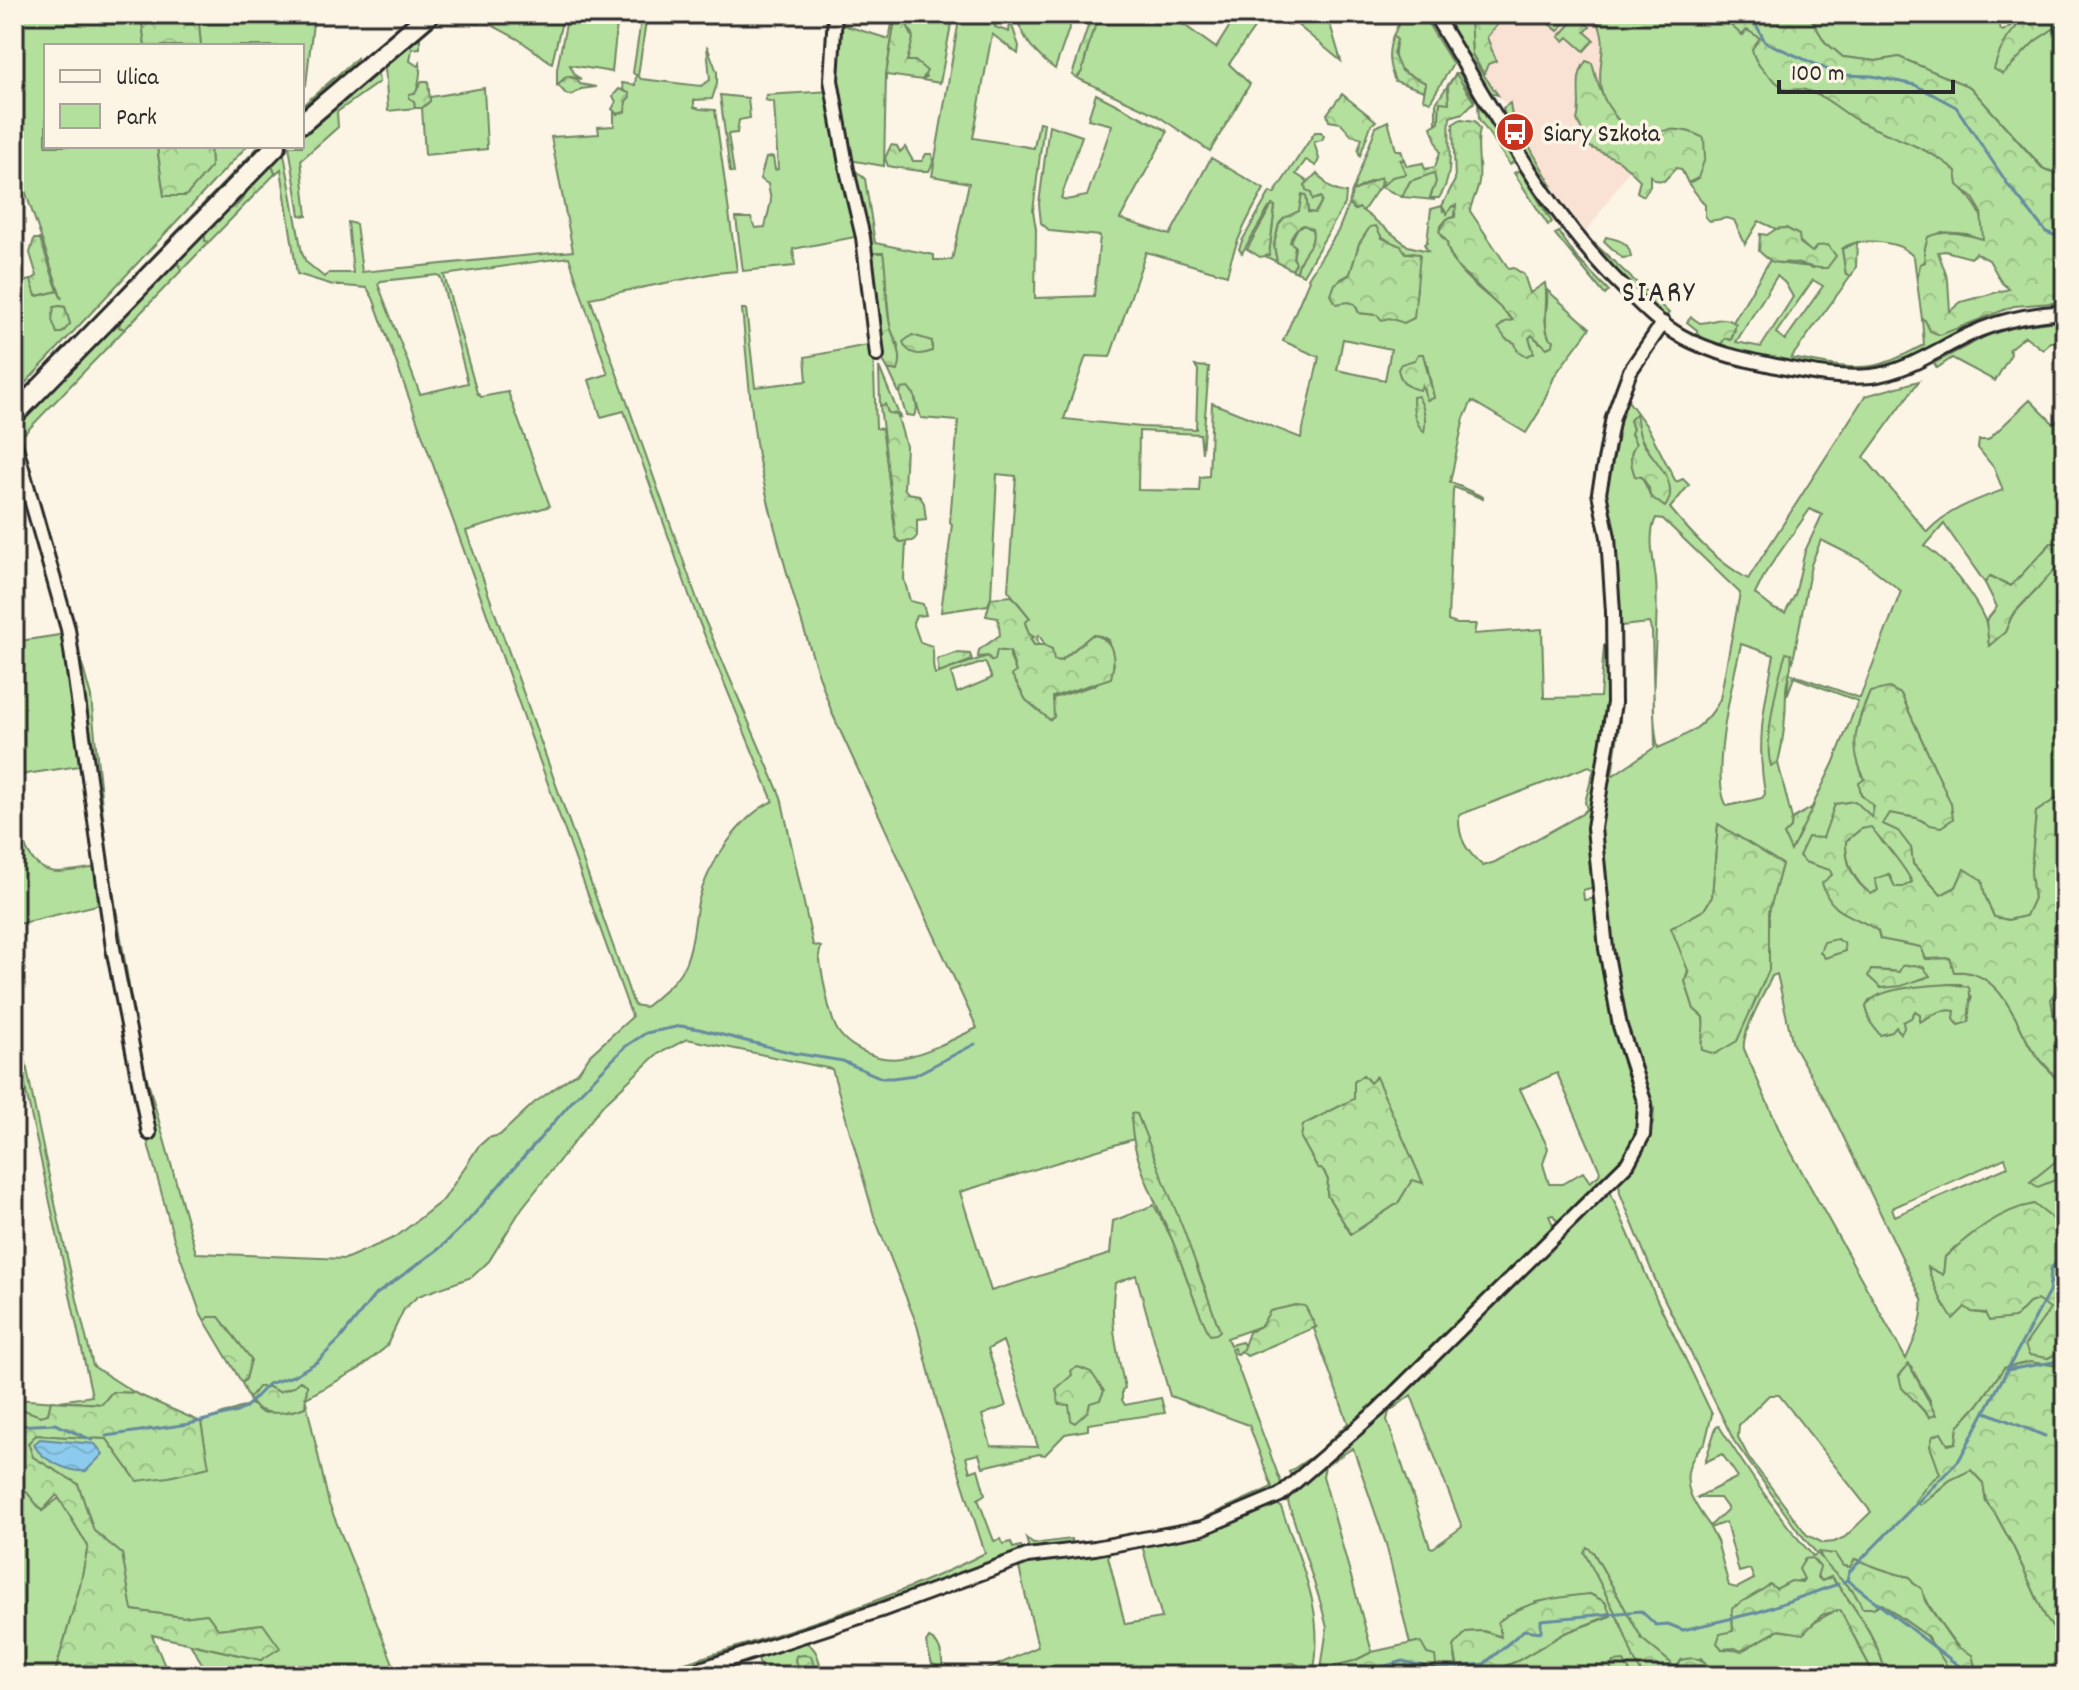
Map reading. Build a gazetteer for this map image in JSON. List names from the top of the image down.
{
  "districts": ["SIARY"],
  "places": {
    "bus stop": ["Siary Szkoła"]
  },
  "legend": ["Ulica", "Park"],
  "scale_bar": "100 m"
}
